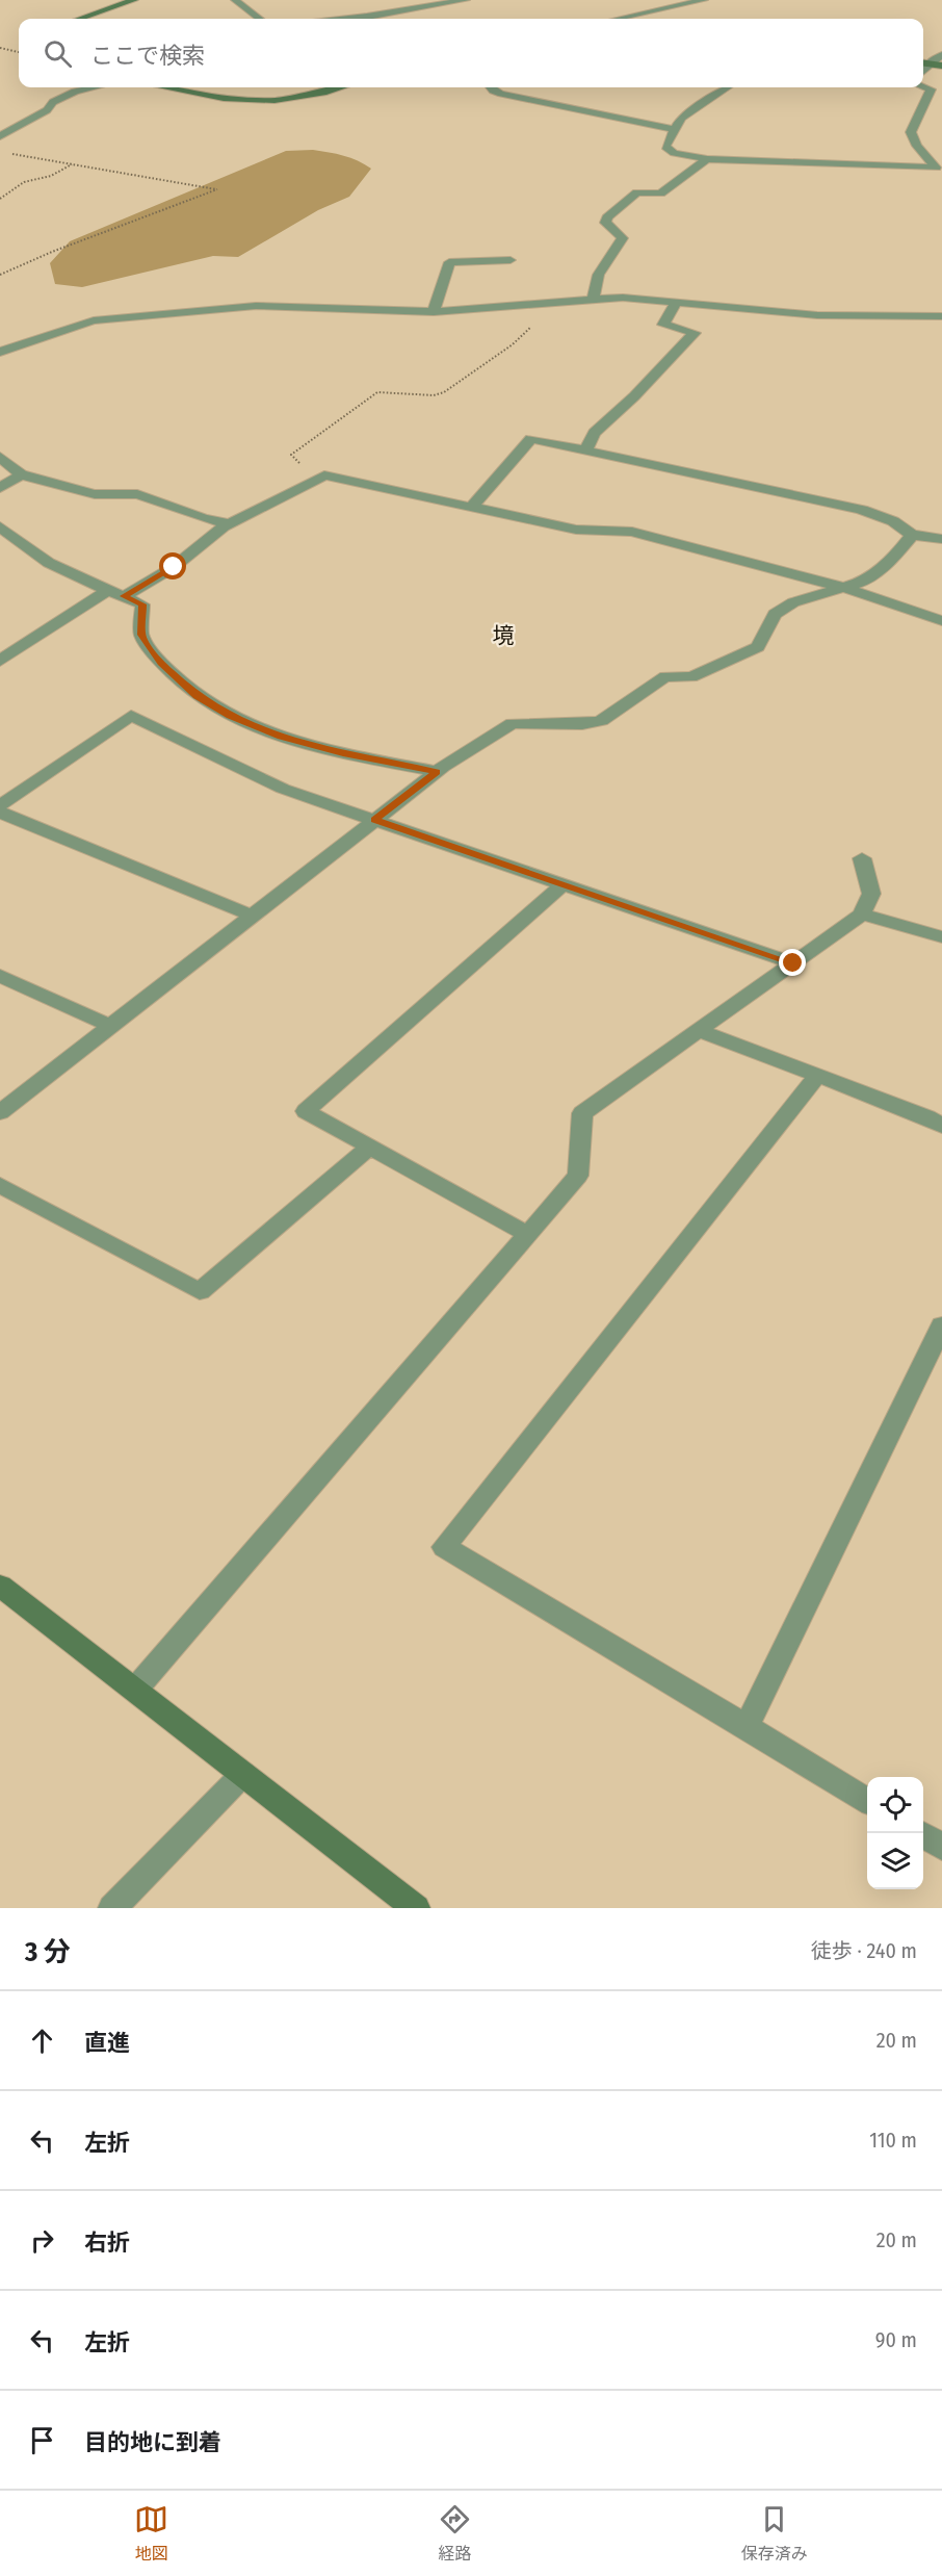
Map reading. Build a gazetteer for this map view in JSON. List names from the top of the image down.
{
  "districts": ["境"],
  "page": {
    "search": "ここで検索",
    "heading": ["3 分", "徒歩 · 240 m"],
    "list": [
      ["直進", "20 m"],
      ["左折", "110 m"],
      ["右折", "20 m"],
      ["左折", "90 m"],
      "目的地に到着"
    ],
    "nav": ["地図", "経路", "保存済み"]
  }
}
